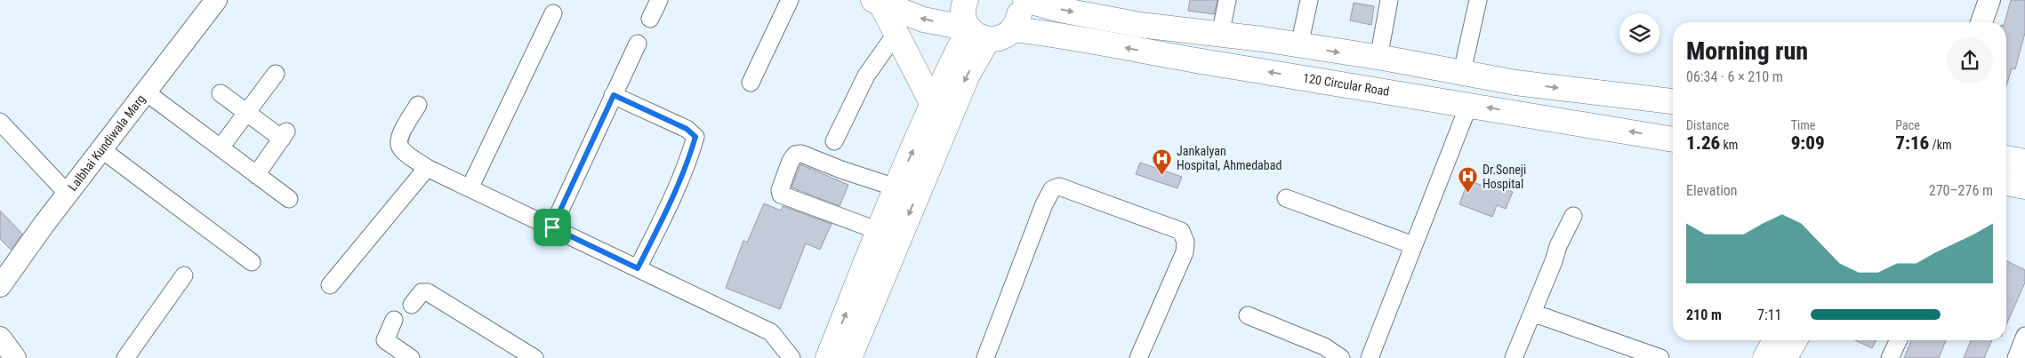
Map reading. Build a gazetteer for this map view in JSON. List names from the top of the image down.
{
  "streets": {
    "main road": ["120 Circular Road"],
    "street": ["Lalbhai Kundiwala Marg"]
  },
  "places": {
    "hospital": ["Jankalyan Hospital, Ahmedabad", "Dr.Soneji Hospital"]
  },
  "page": {
    "heading": ["Morning run", "06:34 · 6 × 210 m"],
    "stats": [
      ["Distance", "1.26 km"],
      ["Time", "9:09"],
      ["Pace", "7:16 /km"]
    ],
    "chart": ["Elevation", "270–276 m"],
    "list": [
      {
        "name": "210 m",
        "note": "7:11"
      }
    ]
  }
}
